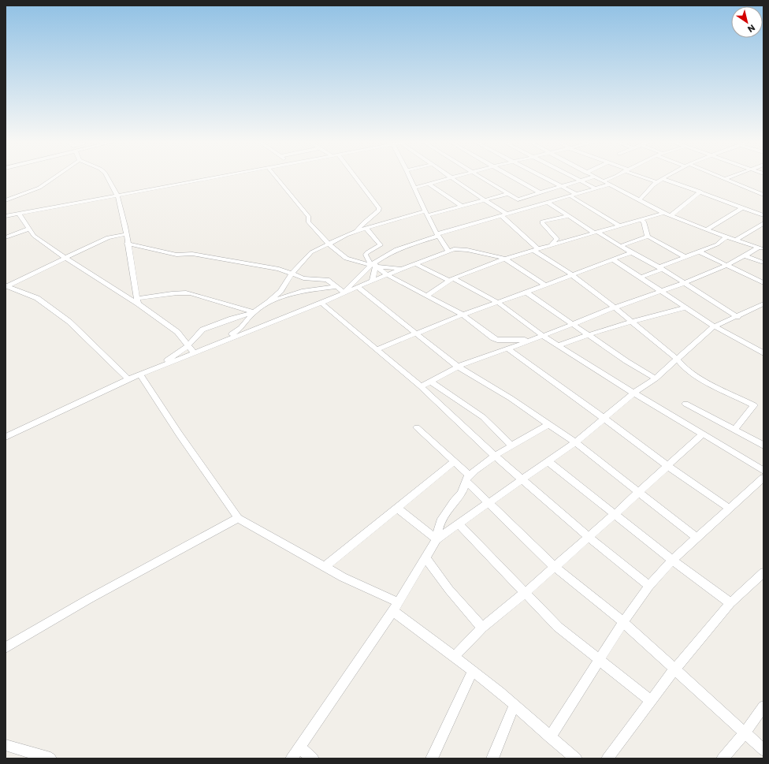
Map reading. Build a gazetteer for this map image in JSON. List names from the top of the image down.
{
  "north": "bottom right"
}
